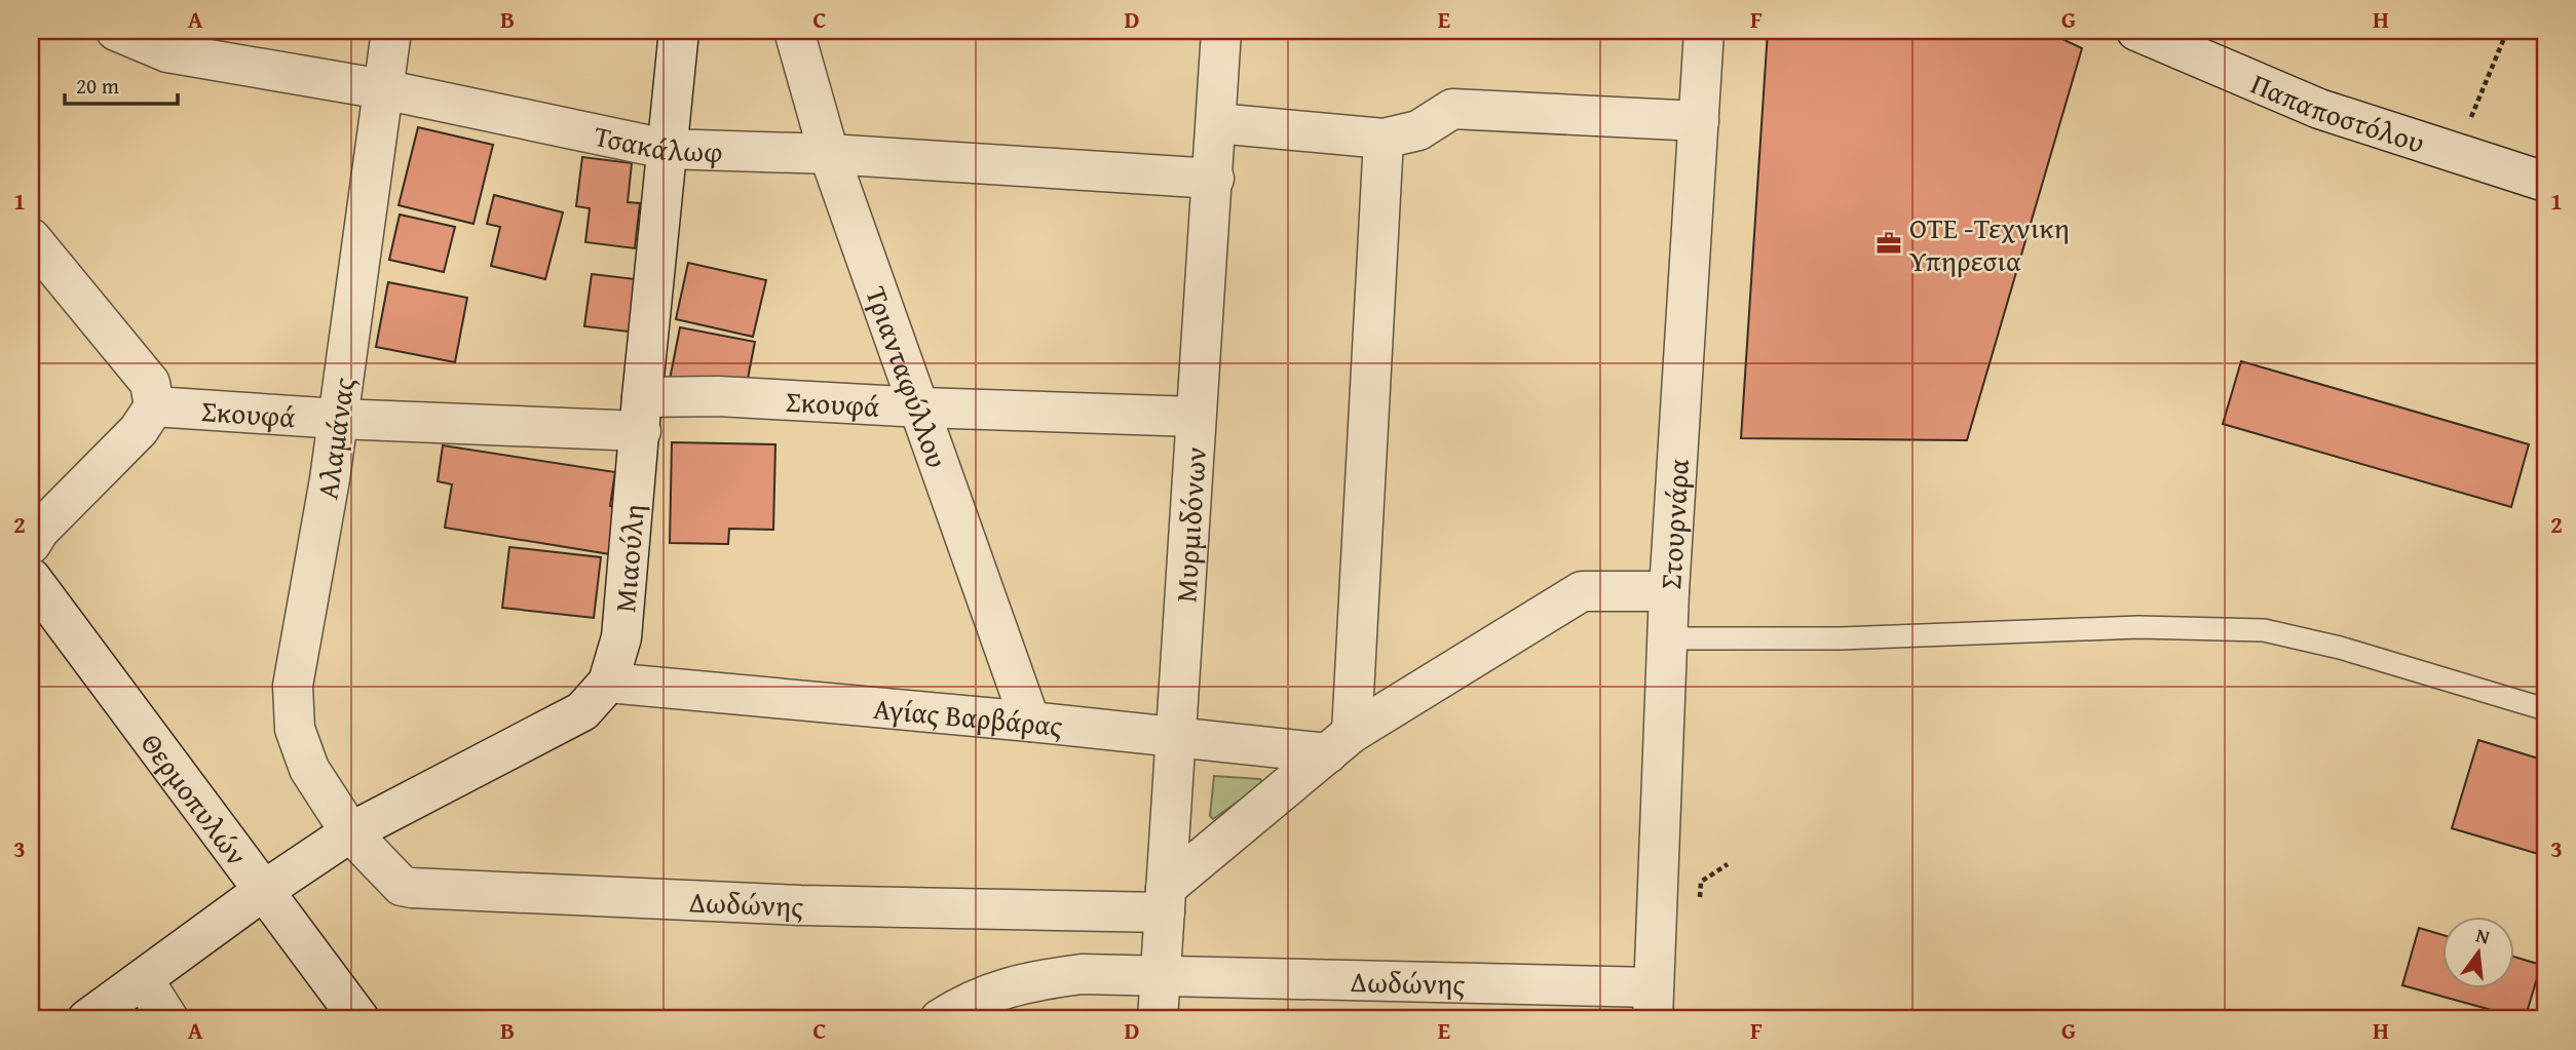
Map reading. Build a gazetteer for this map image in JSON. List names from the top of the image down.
{
  "streets": {
    "street": [
      "Παπαποστόλου",
      "Τσακάλωφ",
      "Τριανταφύλλου",
      "Σκουφά",
      "Αλαμάνας",
      "Μυρμιδόνων",
      "Στουρνάρα",
      "Μιαούλη",
      "Αγίας Βαρβάρας",
      "Θερμοπυλών",
      "Δωδώνης"
    ]
  },
  "crossings": [
    ["Τσακάλωφ", "Τριανταφύλλου"],
    ["Τσακάλωφ", "Αλαμάνας"],
    ["Τσακάλωφ", "Μυρμιδόνων"],
    ["Τσακάλωφ", "Μιαούλη"],
    ["Τριανταφύλλου", "Σκουφά"],
    ["Τριανταφύλλου", "Αγίας Βαρβάρας"],
    ["Σκουφά", "Αλαμάνας"],
    ["Σκουφά", "Μυρμιδόνων"],
    ["Σκουφά", "Μιαούλη"],
    ["Αλαμάνας", "Μιαούλη"],
    ["Αλαμάνας", "Δωδώνης"],
    ["Μυρμιδόνων", "Αγίας Βαρβάρας"],
    ["Μυρμιδόνων", "Δωδώνης"],
    ["Στουρνάρα", "Δωδώνης"],
    ["Μιαούλη", "Αγίας Βαρβάρας"],
    ["Μιαούλη", "Θερμοπυλών"],
    ["Μιαούλη", "Δωδώνης"]
  ],
  "places": {
    "office": ["ΟΤΕ -Τεχνικη Υπηρεσια"]
  },
  "scale_bar": "20 m",
  "north": "top",
  "grid": {
    "columns": [
      "A",
      "B",
      "C",
      "D",
      "E",
      "F",
      "G",
      "H"
    ],
    "rows": ["1", "2", "3"]
  }
}
